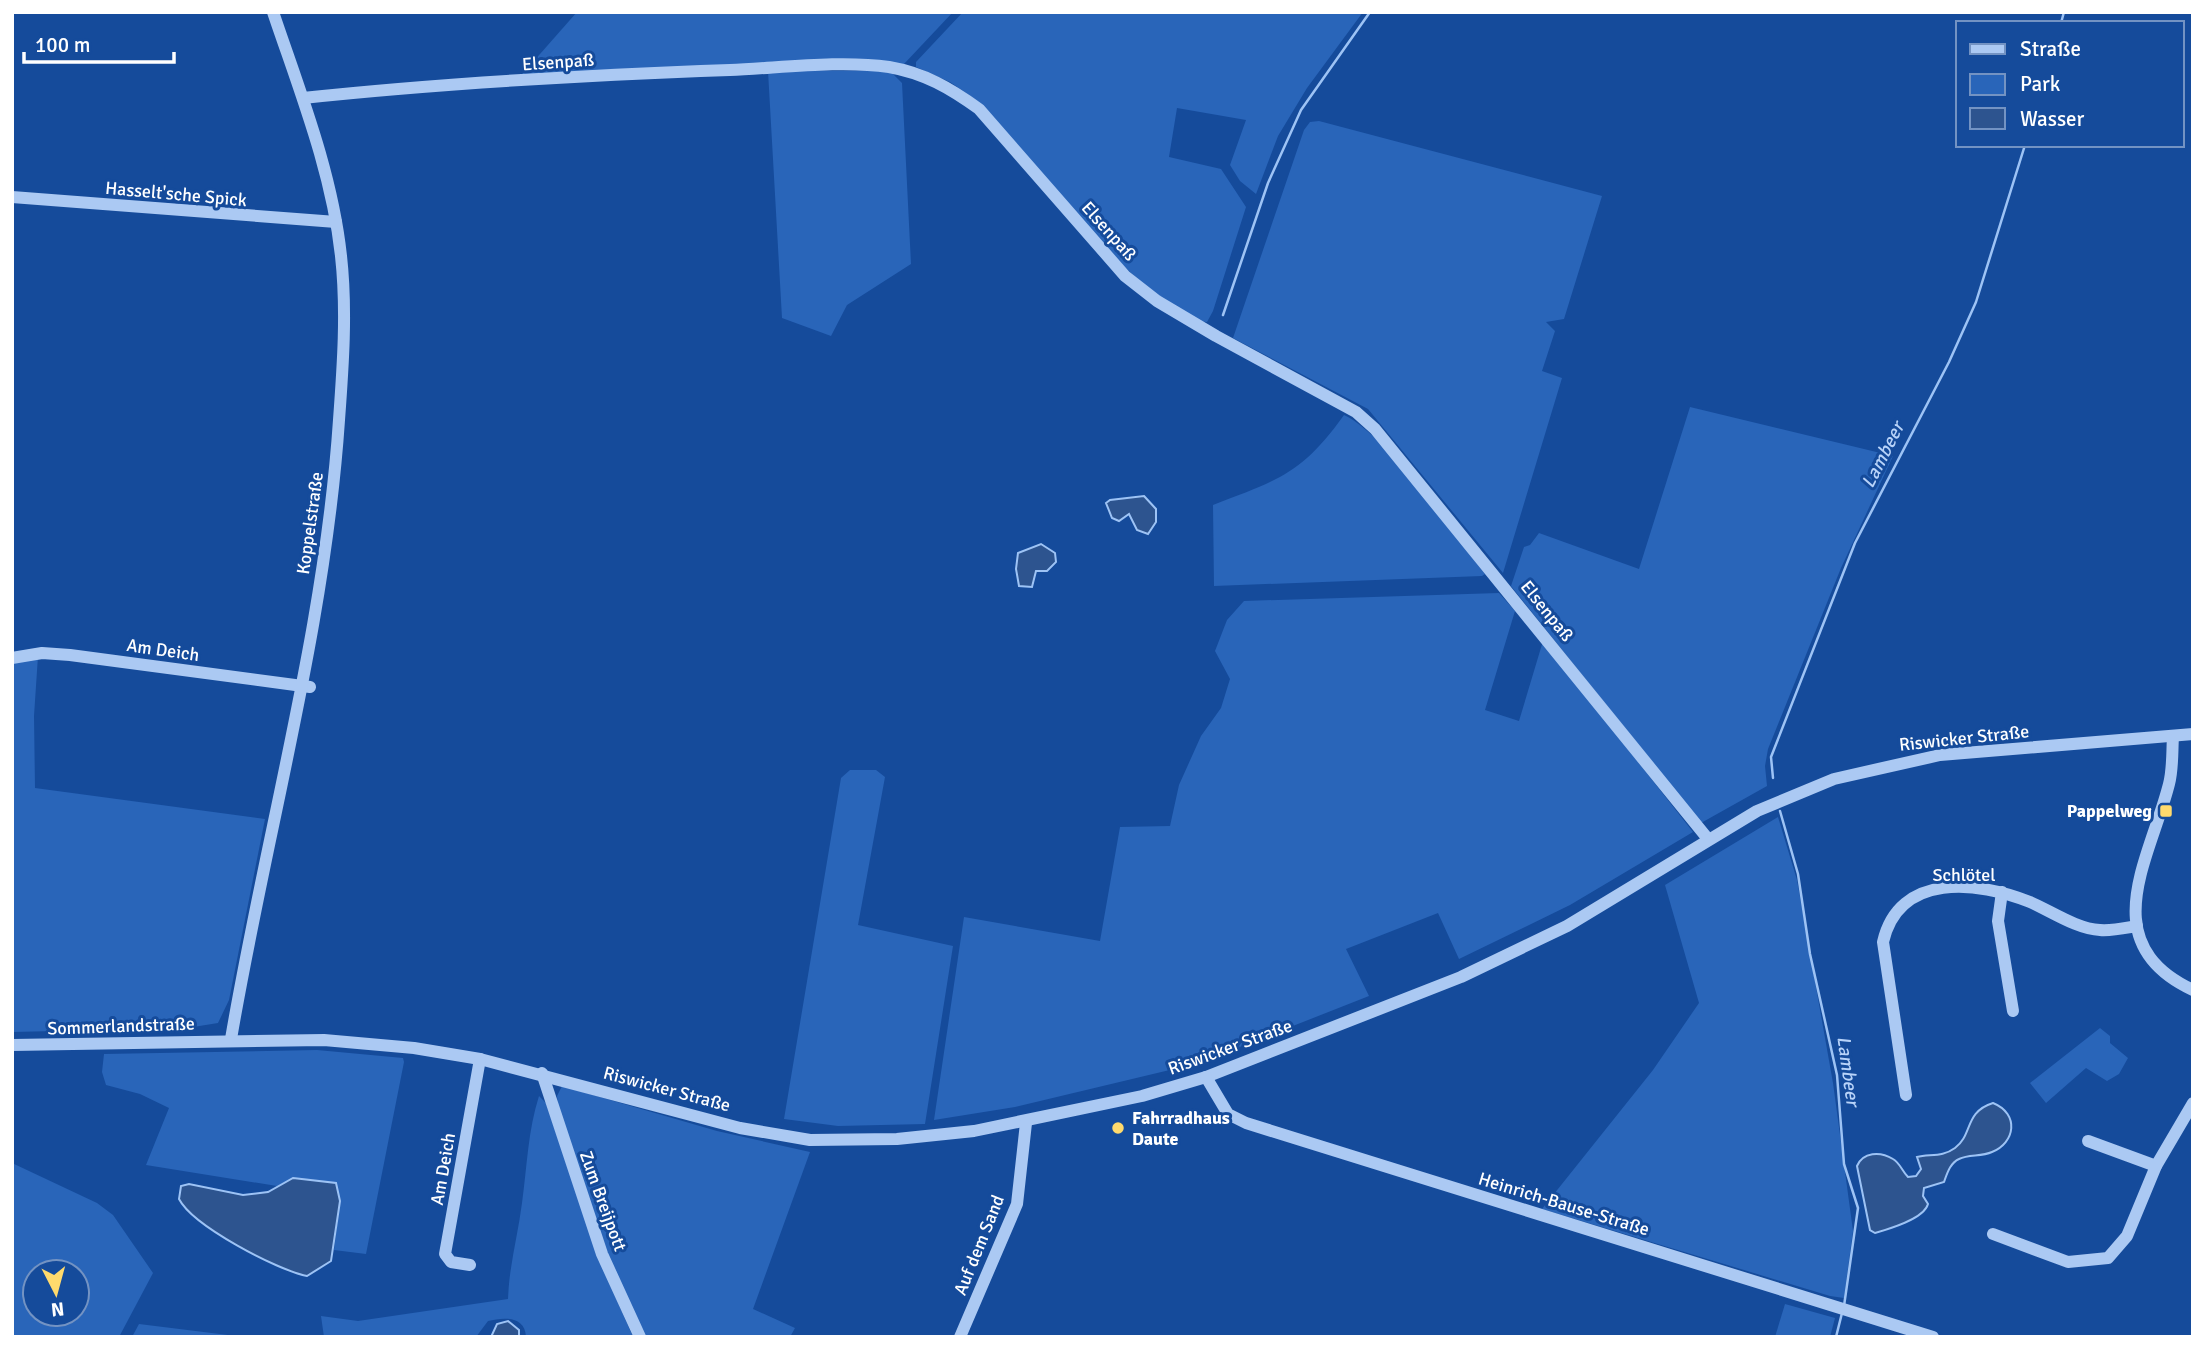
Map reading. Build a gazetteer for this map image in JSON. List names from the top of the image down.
{
  "streets": {
    "street": [
      "Elsenpaß",
      "Hasselt'sche Spick",
      "Koppelstraße",
      "Am Deich",
      "Riswicker Straße",
      "Schlötel",
      "Sommerlandstraße",
      "Zum Breijpott",
      "Heinrich-Bause-Straße",
      "Auf dem Sand"
    ]
  },
  "crossings": [
    ["Elsenpaß", "Koppelstraße"],
    ["Elsenpaß", "Riswicker Straße"],
    ["Hasselt'sche Spick", "Koppelstraße"],
    ["Koppelstraße", "Am Deich"],
    ["Koppelstraße", "Riswicker Straße"],
    ["Koppelstraße", "Sommerlandstraße"],
    ["Am Deich", "Riswicker Straße"],
    ["Riswicker Straße", "Sommerlandstraße"],
    ["Riswicker Straße", "Zum Breijpott"],
    ["Riswicker Straße", "Heinrich-Bause-Straße"],
    ["Riswicker Straße", "Auf dem Sand"]
  ],
  "water": ["Lambeer"],
  "places": {
    "transit": ["Pappelweg"],
    "other": ["Fahrradhaus Daute"]
  },
  "legend": ["Straße", "Park", "Wasser"],
  "scale_bar": "100 m",
  "north": "bottom"
}
